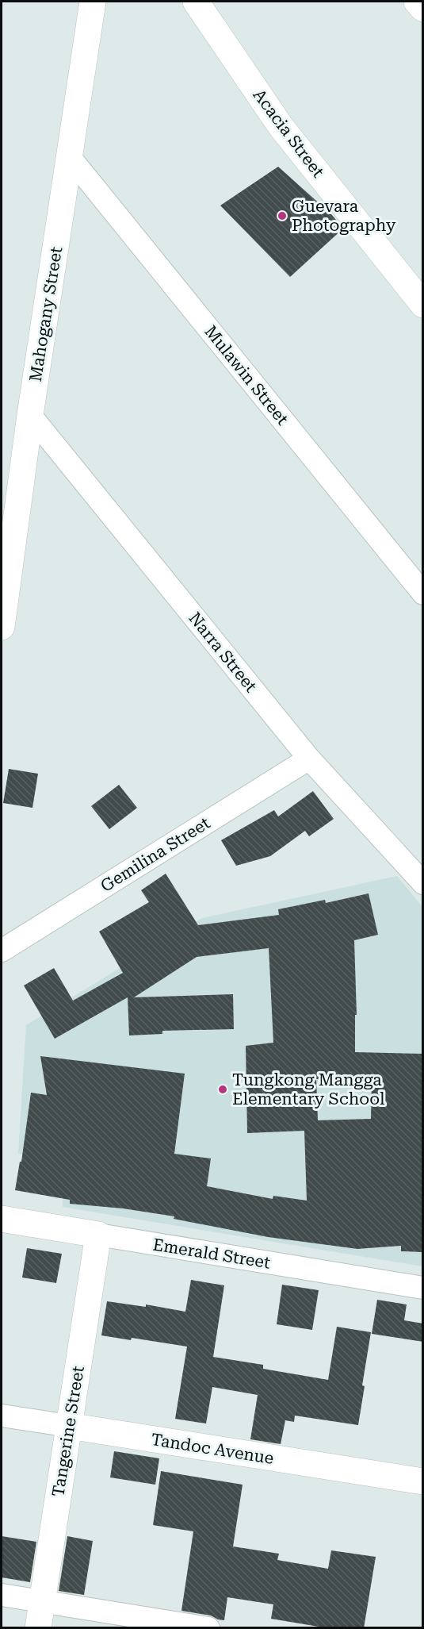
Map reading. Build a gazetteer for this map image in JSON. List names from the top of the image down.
{
  "streets": {
    "street": [
      "Acacia Street",
      "Mahogany Street",
      "Mulawin Street",
      "Narra Street",
      "Gemilina Street",
      "Emerald Street",
      "Tangerine Street",
      "Tandoc Avenue"
    ]
  },
  "crossings": [
    ["Mahogany Street", "Mulawin Street"],
    ["Mahogany Street", "Narra Street"],
    ["Narra Street", "Gemilina Street"],
    ["Emerald Street", "Tangerine Street"],
    ["Tangerine Street", "Tandoc Avenue"]
  ],
  "places": ["Guevara Photography", "Tungkong Mangga Elementary School"]
}
